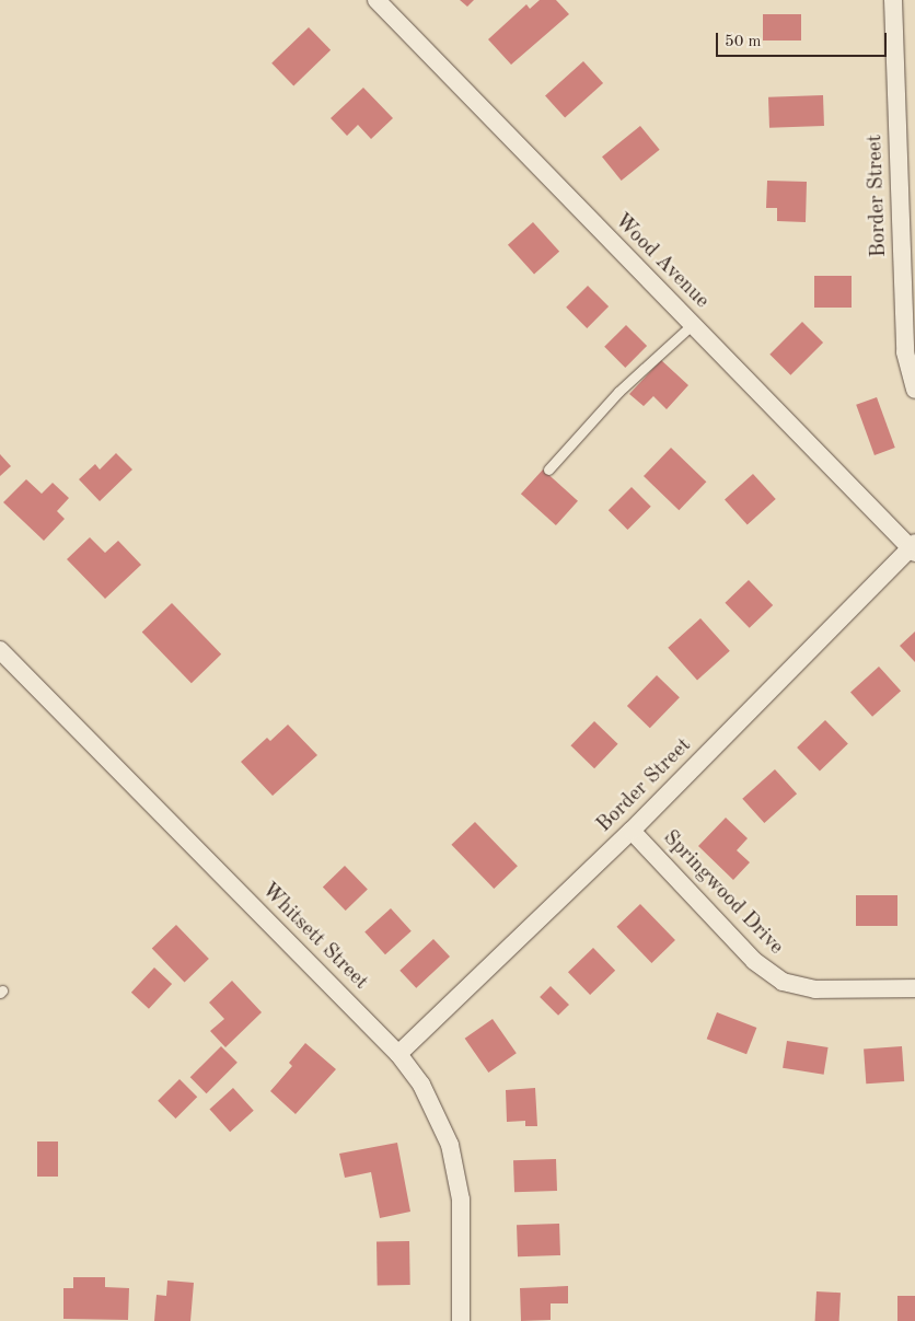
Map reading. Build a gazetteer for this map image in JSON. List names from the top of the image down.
{
  "streets": {
    "street": [
      "Border Street",
      "Wood Avenue",
      "Springwood Drive",
      "Whitsett Street"
    ]
  },
  "crossings": [
    ["Border Street", "Wood Avenue"],
    ["Border Street", "Springwood Drive"],
    ["Border Street", "Whitsett Street"]
  ],
  "scale_bar": "50 m"
}
